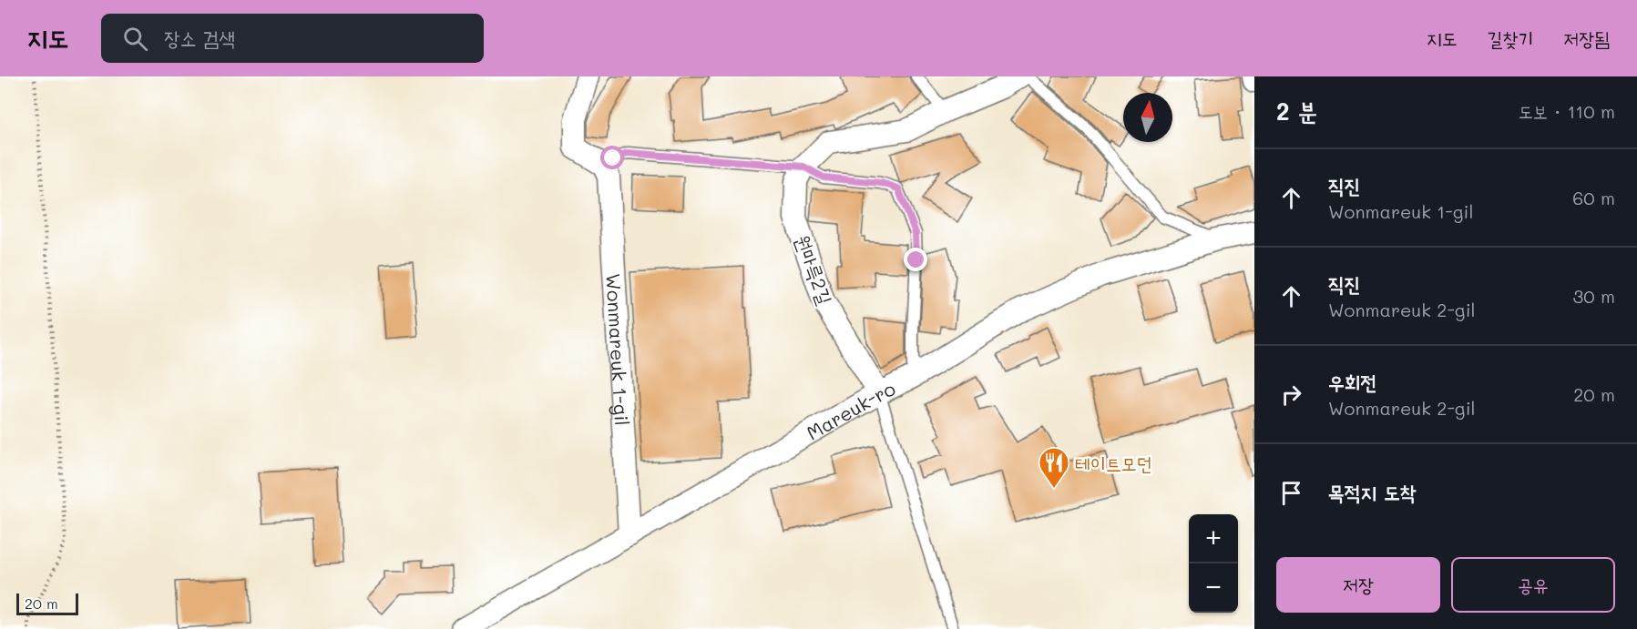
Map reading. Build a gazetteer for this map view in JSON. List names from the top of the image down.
{
  "streets": {
    "street": ["원마륵2길", "Wonmareuk 1-gil", "Mareuk-ro"]
  },
  "crossings": [
    ["원마륵2길", "Mareuk-ro"],
    ["Wonmareuk 1-gil", "Mareuk-ro"]
  ],
  "places": {
    "restaurant": ["테이트모던"]
  },
  "scale_bar": "20 m",
  "north": "top",
  "page": {
    "header": "지도",
    "search": "장소 검색",
    "nav": ["지도", "길찾기", "저장됨"],
    "heading": ["2 분", "도보 · 110 m"],
    "list": [
      ["직진", "Wonmareuk 1-gil", "60 m"],
      ["직진", "Wonmareuk 2-gil", "30 m"],
      ["우회전", "Wonmareuk 2-gil", "20 m"],
      "목적지 도착"
    ],
    "map_buttons": ["+", "−"],
    "buttons": ["저장", "공유"],
    "scale": "20 m"
  }
}
